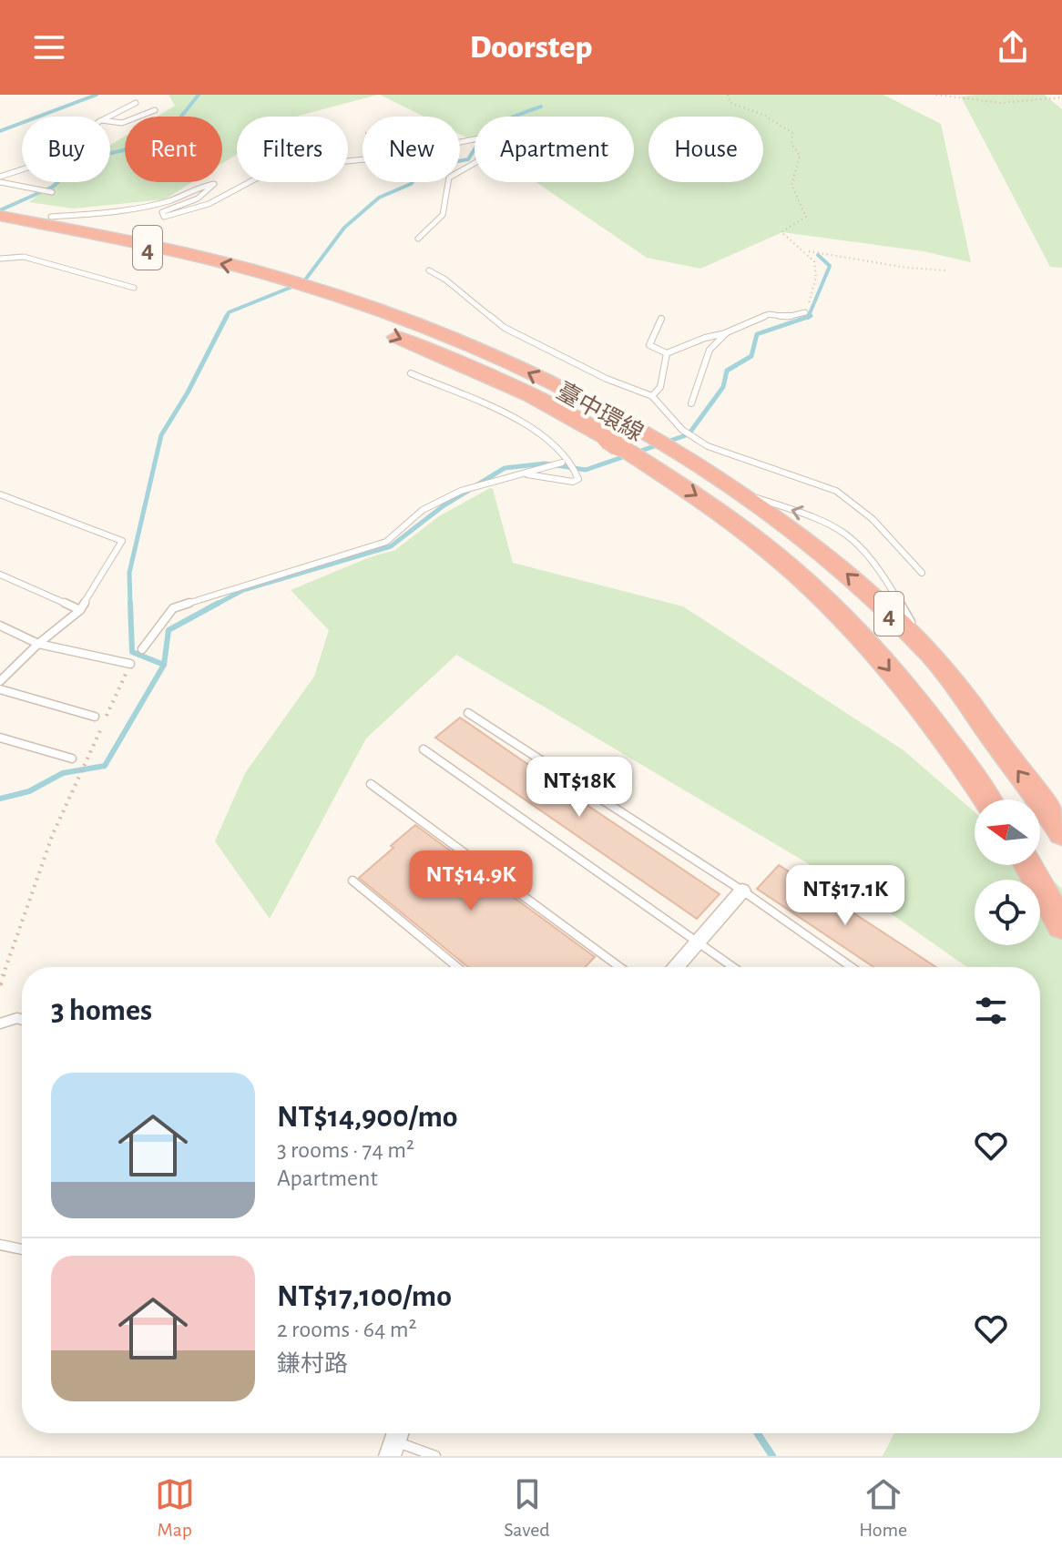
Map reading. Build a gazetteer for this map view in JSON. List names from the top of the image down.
{
  "streets": {
    "highway": ["4", "臺中環線"]
  },
  "north": "left",
  "page": {
    "header": "Doorstep",
    "chip": [
      "Buy",
      "Rent",
      "Filters",
      "New",
      "Apartment",
      "House"
    ],
    "price": ["NT$18K", "NT$14.9K", "NT$17.1K"],
    "heading": "3 homes",
    "list": [
      {
        "name": "NT$14,900/mo",
        "note": "3 rooms · 74 m² · Apartment"
      },
      {
        "name": "NT$17,100/mo",
        "note": "2 rooms · 64 m² · 鎌村路"
      }
    ],
    "tabs": ["Map", "Saved", "Home"]
  }
}
